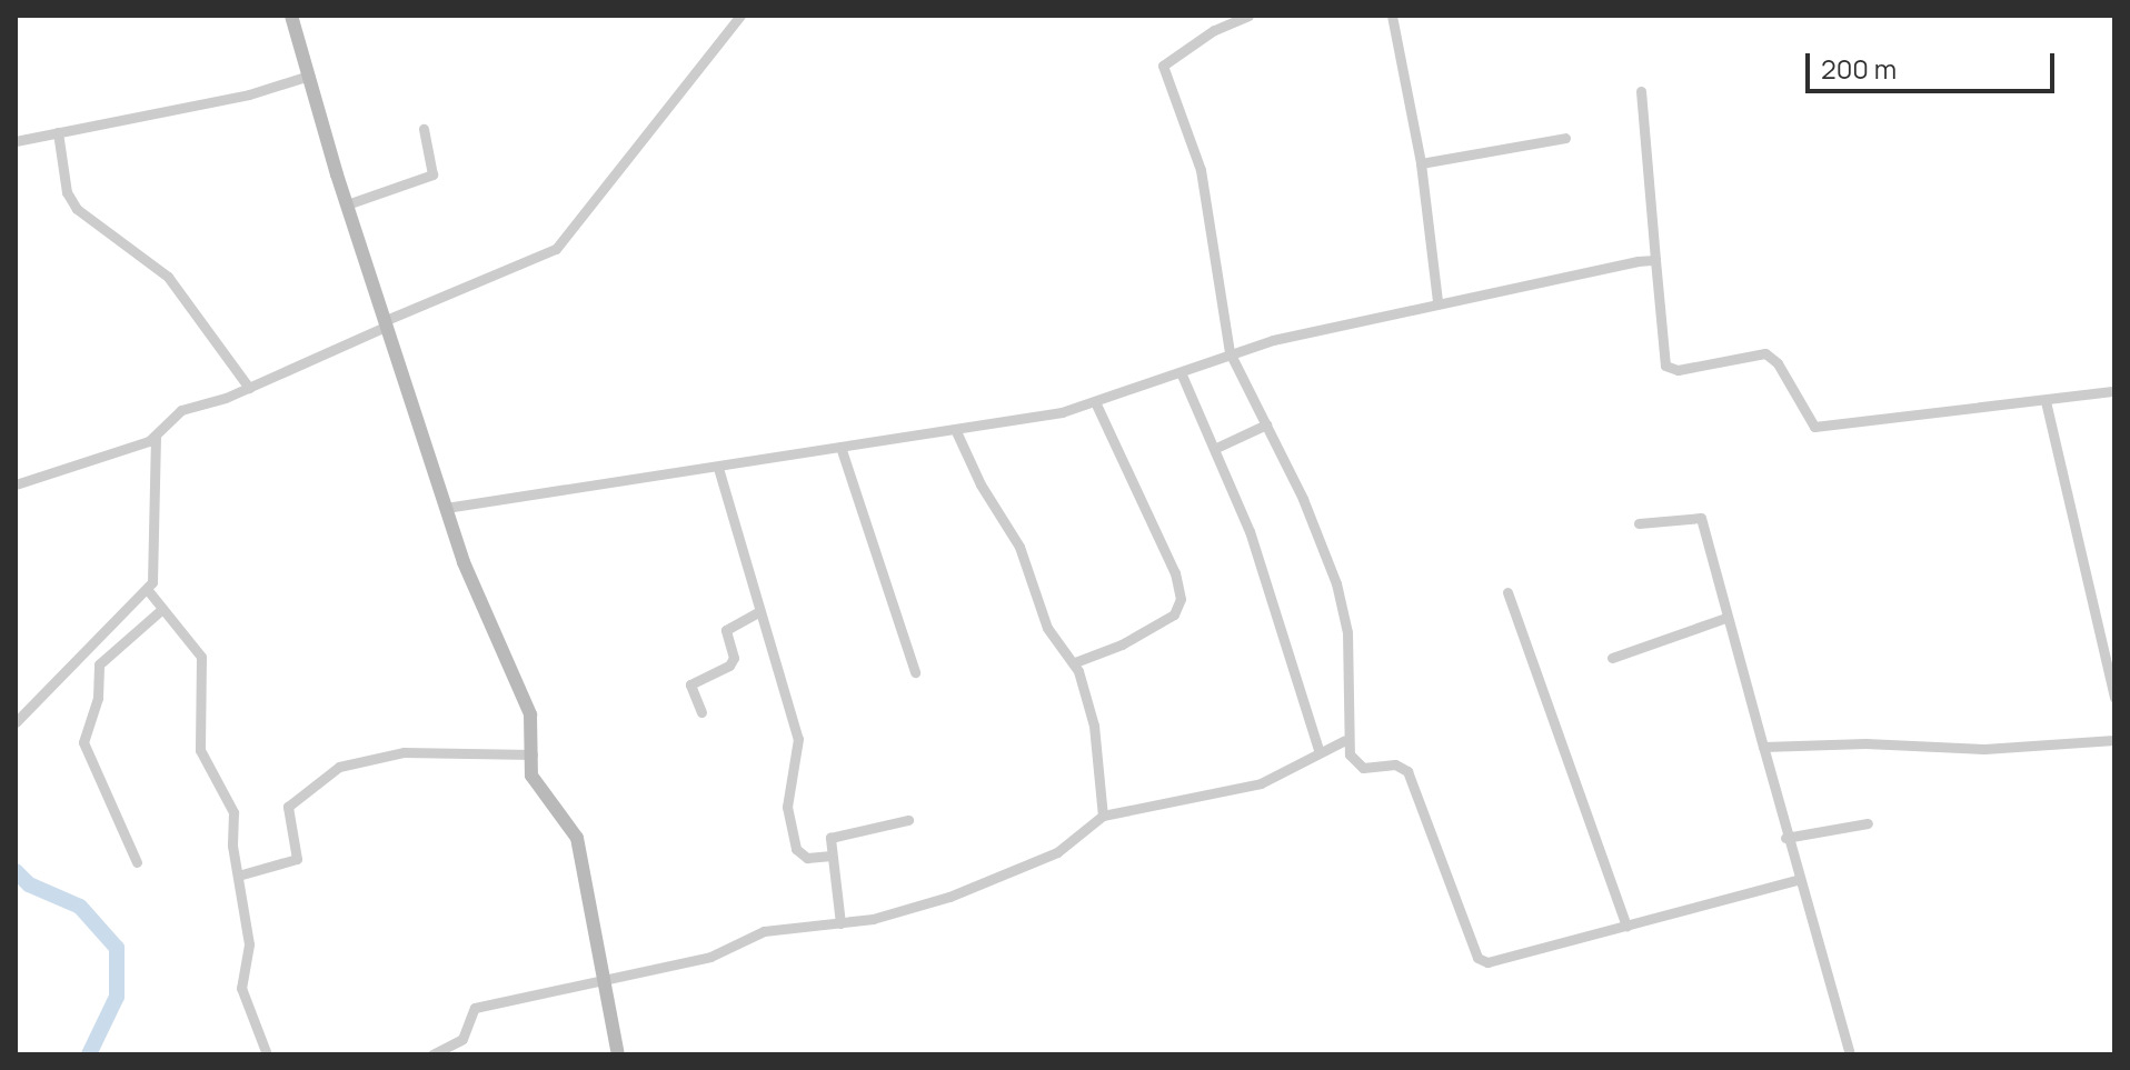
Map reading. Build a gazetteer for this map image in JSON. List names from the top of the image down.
{
  "scale_bar": "200 m"
}
